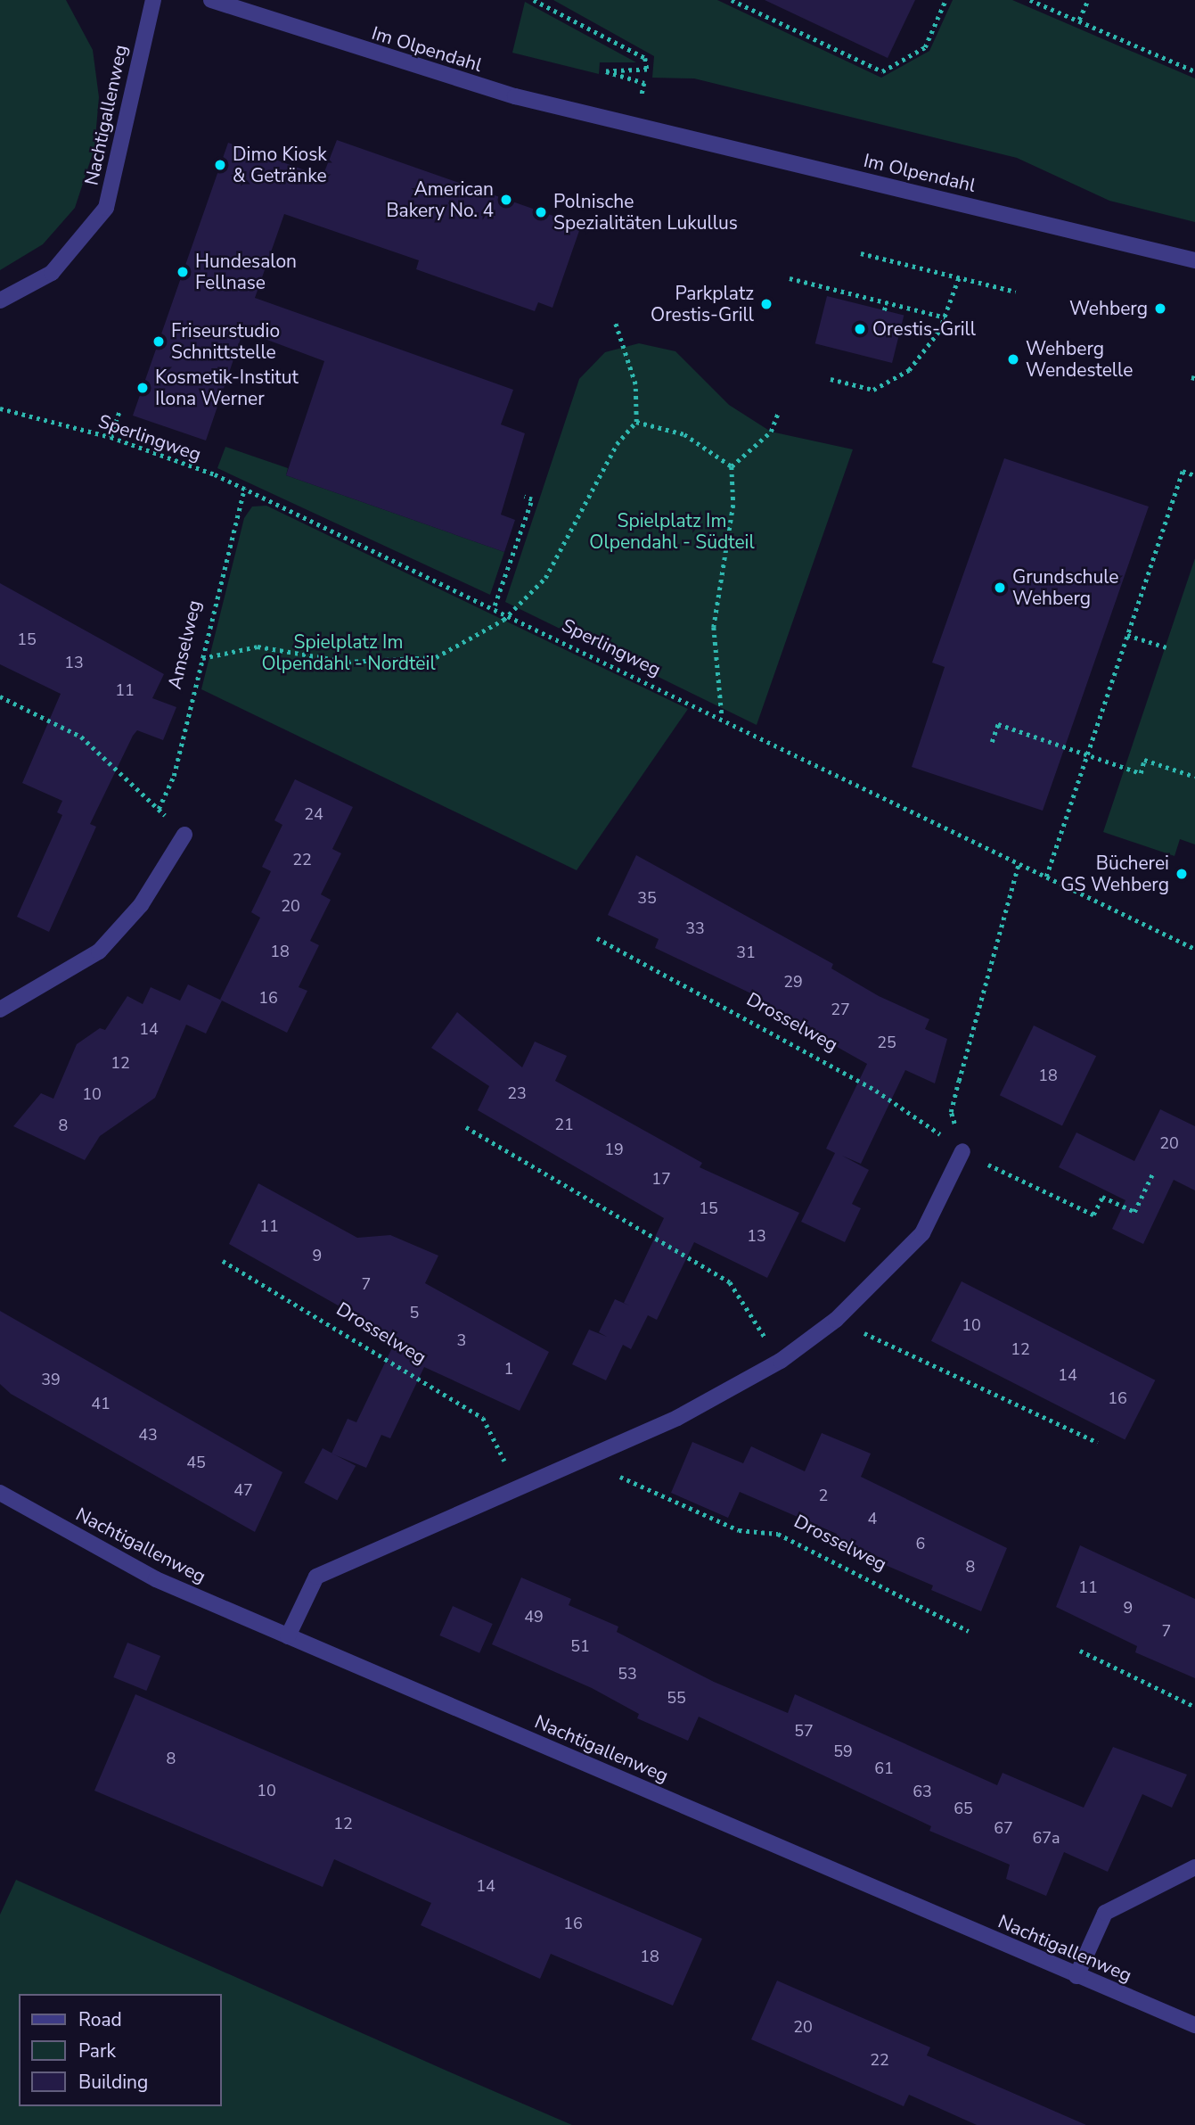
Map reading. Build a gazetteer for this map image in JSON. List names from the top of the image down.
{
  "streets": {
    "street": ["Im Olpendahl", "Nachtigallenweg"],
    "path": ["Sperlingweg", "Amselweg", "Drosselweg"]
  },
  "crossings": [
    ["Sperlingweg", "Amselweg"]
  ],
  "parks": ["Spielplatz Im Olpendahl - Südteil", "Spielplatz Im Olpendahl - Nordteil"],
  "places": [
    "Dimo Kiosk & Getränke",
    "American Bakery No. 4",
    "Polnische Spezialitäten Lukullus",
    "Hundesalon Fellnase",
    "Parkplatz Orestis-Grill",
    "Wehberg",
    "Orestis-Grill",
    "Friseurstudio Schnittstelle",
    "Wehberg Wendestelle",
    "Kosmetik-Institut Ilona Werner",
    "Grundschule Wehberg",
    "Bücherei GS Wehberg"
  ],
  "house_numbers": [
    "15",
    "13",
    "11",
    "24",
    "22",
    "35",
    "20",
    "33",
    "18",
    "31",
    "29",
    "16",
    "27",
    "14",
    "25",
    "12",
    "18",
    "23",
    "10",
    "21",
    "8",
    "20",
    "19",
    "17",
    "15",
    "11",
    "13",
    "9",
    "7",
    "5",
    "10",
    "3",
    "12",
    "1",
    "14",
    "39",
    "16",
    "41",
    "43",
    "45",
    "47",
    "2",
    "4",
    "6",
    "8",
    "11",
    "9",
    "49",
    "7",
    "51",
    "53",
    "55",
    "57",
    "59",
    "8",
    "61",
    "10",
    "63",
    "65",
    "12",
    "67",
    "67a",
    "14",
    "16",
    "18",
    "20",
    "22"
  ],
  "legend": ["Road", "Park", "Building"]
}
